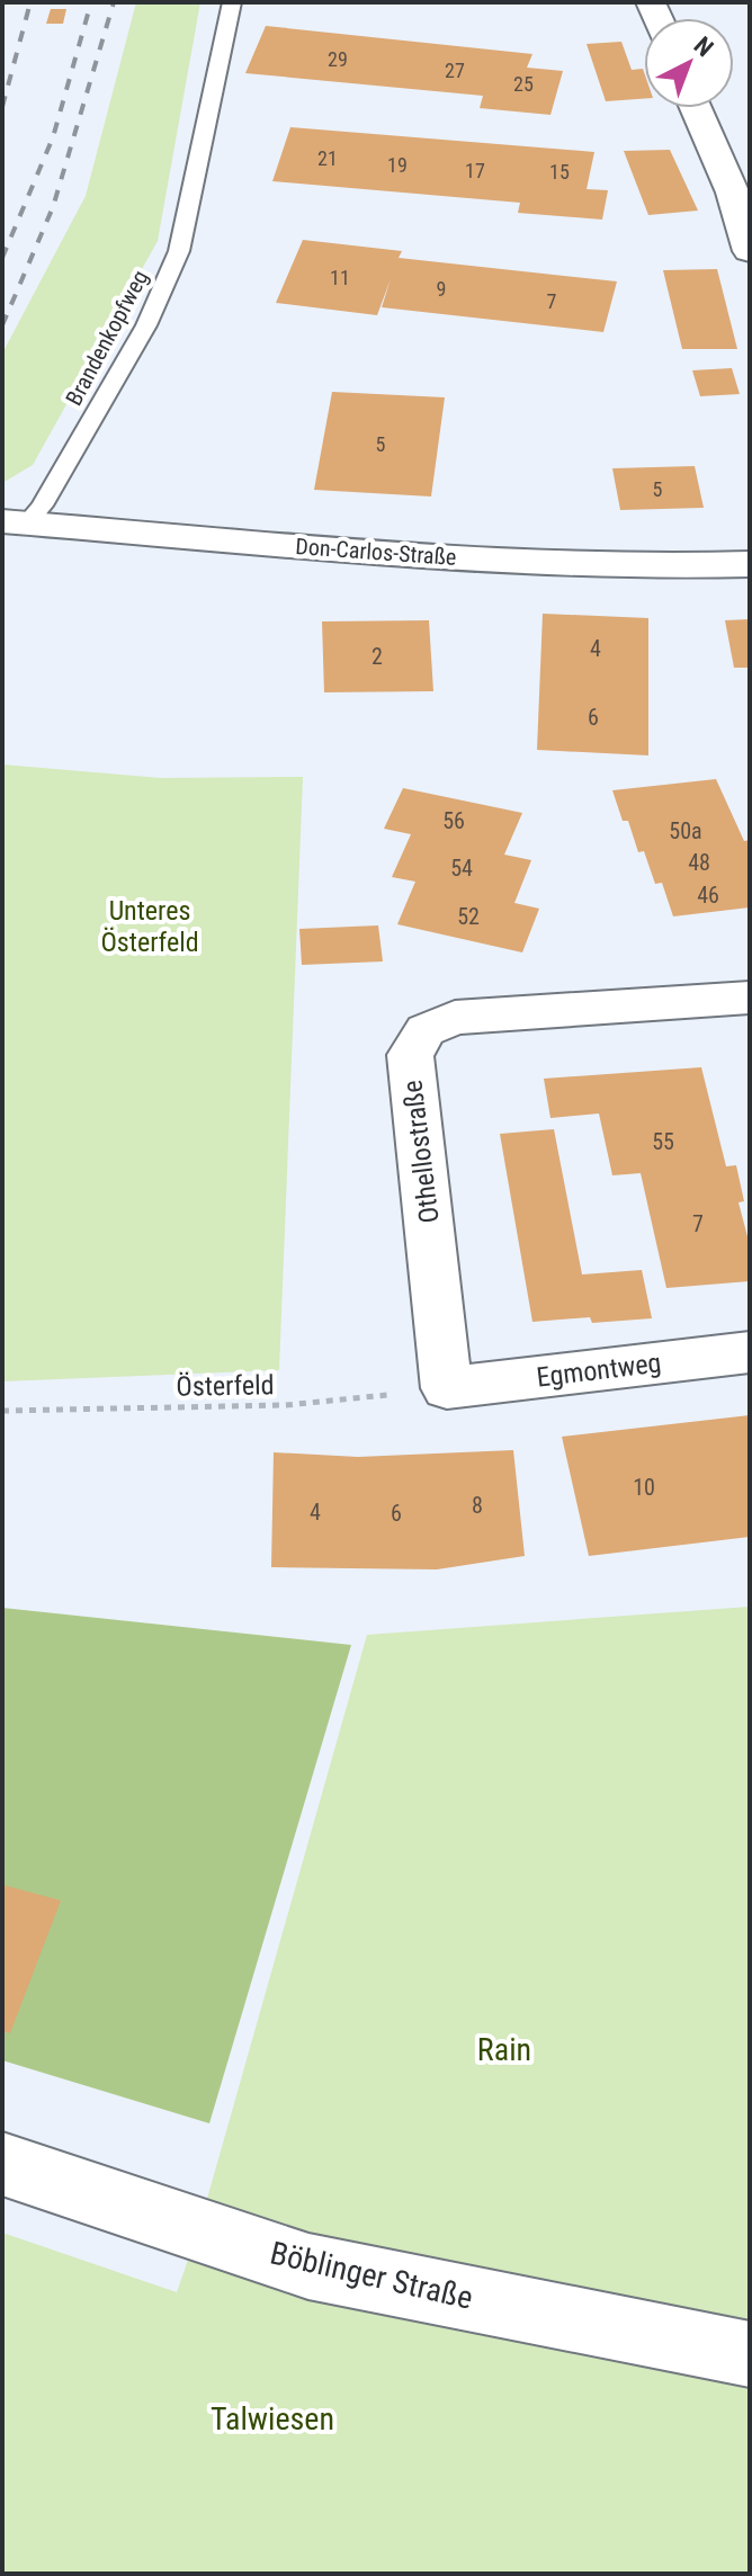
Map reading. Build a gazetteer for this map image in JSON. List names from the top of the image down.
{
  "streets": {
    "street": [
      "Don-Carlos-Straße",
      "Othellostraße",
      "Egmontweg",
      "Böblinger Straße"
    ],
    "lane": ["Brandenkopfweg"],
    "path": ["Österfeld"]
  },
  "crossings": [
    ["Brandenkopfweg", "Don-Carlos-Straße"],
    ["Othellostraße", "Egmontweg"],
    ["Othellostraße", "Österfeld"],
    ["Egmontweg", "Österfeld"]
  ],
  "parks": ["Unteres Österfeld", "Rain", "Talwiesen"],
  "house_numbers": [
    "29",
    "27",
    "25",
    "21",
    "19",
    "17",
    "15",
    "11",
    "9",
    "7",
    "5",
    "5",
    "4",
    "2",
    "6",
    "56",
    "50a",
    "48",
    "54",
    "46",
    "52",
    "55",
    "7",
    "10",
    "8",
    "4",
    "6"
  ],
  "north": "top right"
}
